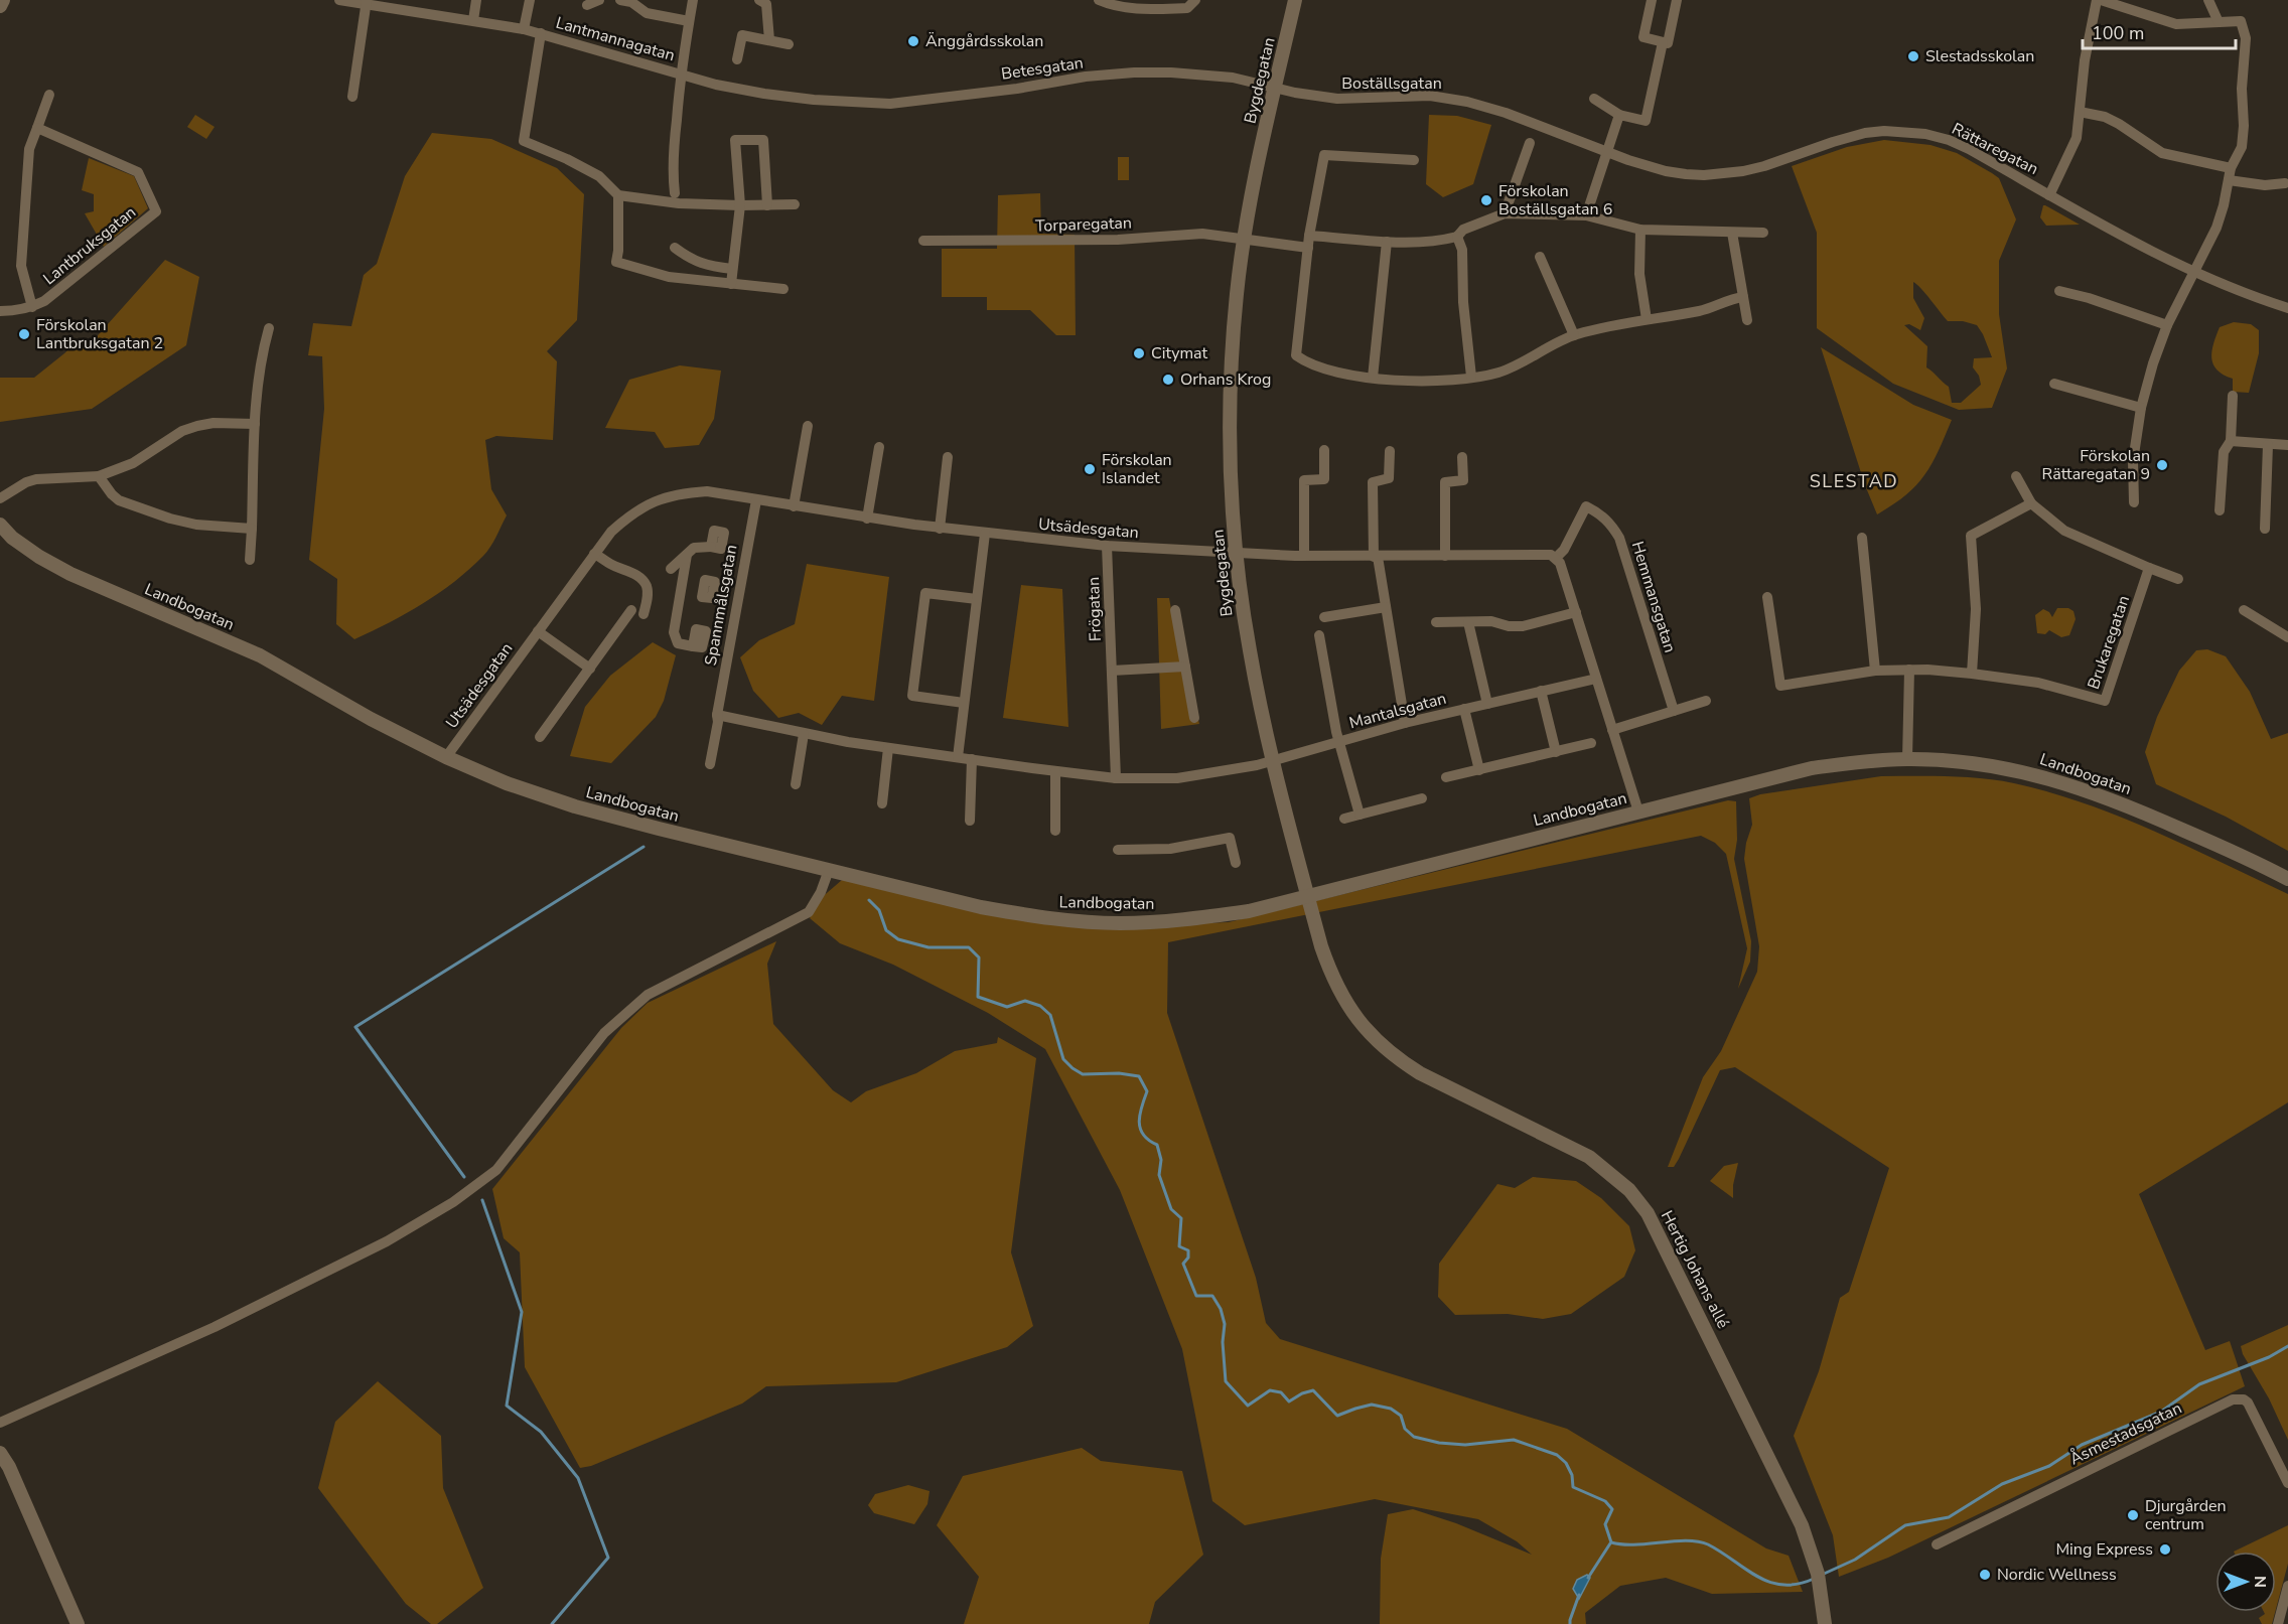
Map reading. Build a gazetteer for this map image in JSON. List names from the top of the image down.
{
  "streets": {
    "street": [
      "Lantmannagatan",
      "Betesgatan",
      "Bygdegatan",
      "Boställsgatan",
      "Rättaregatan",
      "Torparegatan",
      "Lantbruksgatan",
      "Utsädesgatan",
      "Hemmansgatan",
      "Spannmålsgatan",
      "Landbogatan",
      "Frögatan",
      "Brukaregatan",
      "Mantalsgatan",
      "Hertig Johans allé",
      "Åsmestadsgatan"
    ]
  },
  "crossings": [
    ["Lantmannagatan", "Betesgatan"],
    ["Betesgatan", "Bygdegatan"],
    ["Betesgatan", "Boställsgatan"],
    ["Bygdegatan", "Boställsgatan"],
    ["Bygdegatan", "Torparegatan"],
    ["Bygdegatan", "Utsädesgatan"],
    ["Bygdegatan", "Landbogatan"],
    ["Bygdegatan", "Mantalsgatan"],
    ["Bygdegatan", "Hertig Johans allé"],
    ["Boställsgatan", "Rättaregatan"],
    ["Utsädesgatan", "Spannmålsgatan"],
    ["Utsädesgatan", "Landbogatan"],
    ["Utsädesgatan", "Frögatan"],
    ["Landbogatan", "Hertig Johans allé"]
  ],
  "districts": ["SLESTAD"],
  "places": [
    "Änggårdsskolan",
    "Slestadsskolan",
    "Förskolan Boställsgatan 6",
    "Förskolan Lantbruksgatan 2",
    "Citymat",
    "Orhans Krog",
    "Förskolan Rättaregatan 9",
    "Förskolan Islandet",
    "Djurgården centrum",
    "Ming Express",
    "Nordic Wellness"
  ],
  "scale_bar": "100 m",
  "north": "right"
}
